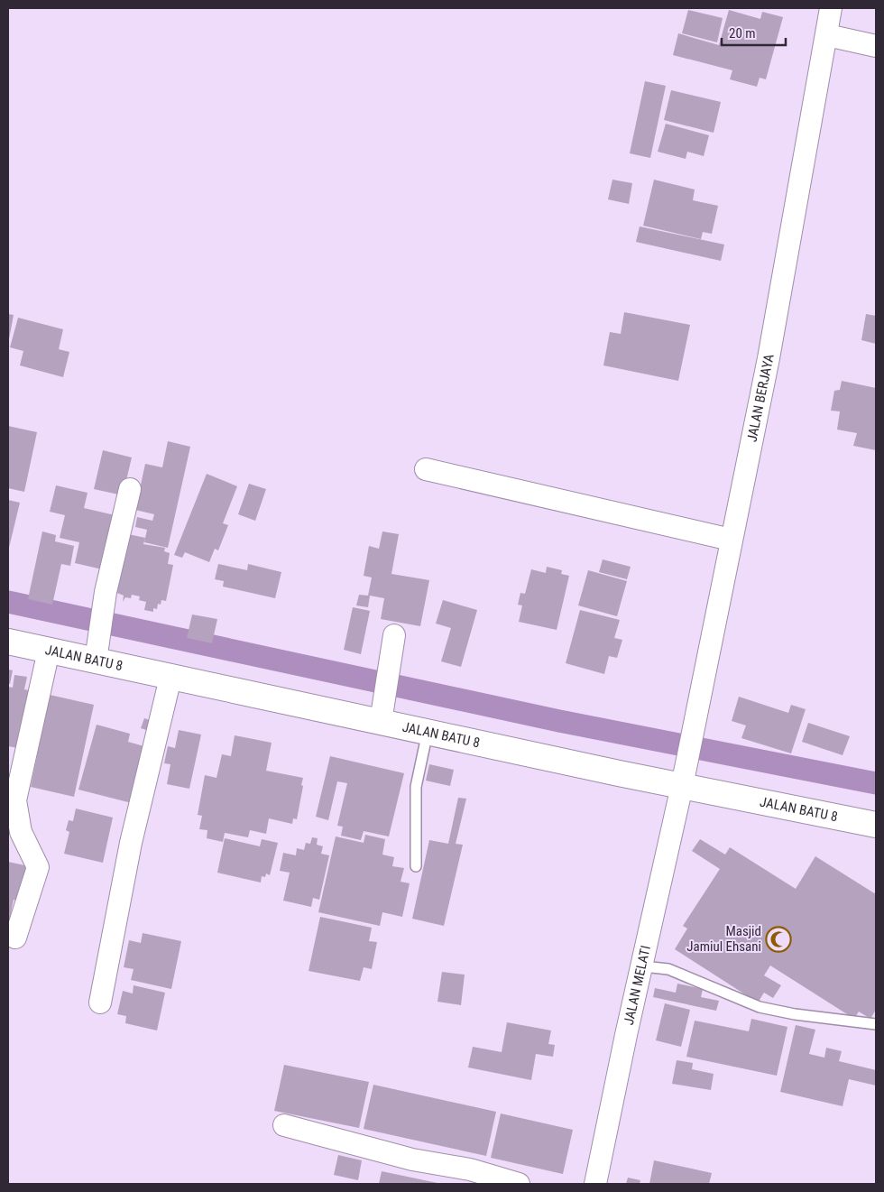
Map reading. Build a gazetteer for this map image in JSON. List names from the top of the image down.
{
  "streets": {
    "street": ["JALAN BERJAYA", "JALAN BATU 8", "JALAN MELATI"]
  },
  "crossings": [
    ["JALAN BERJAYA", "JALAN BATU 8"],
    ["JALAN BERJAYA", "JALAN MELATI"],
    ["JALAN BATU 8", "JALAN MELATI"]
  ],
  "places": {
    "mosque": ["Masjid Jamiul Ehsani"]
  },
  "scale_bar": "20 m"
}
